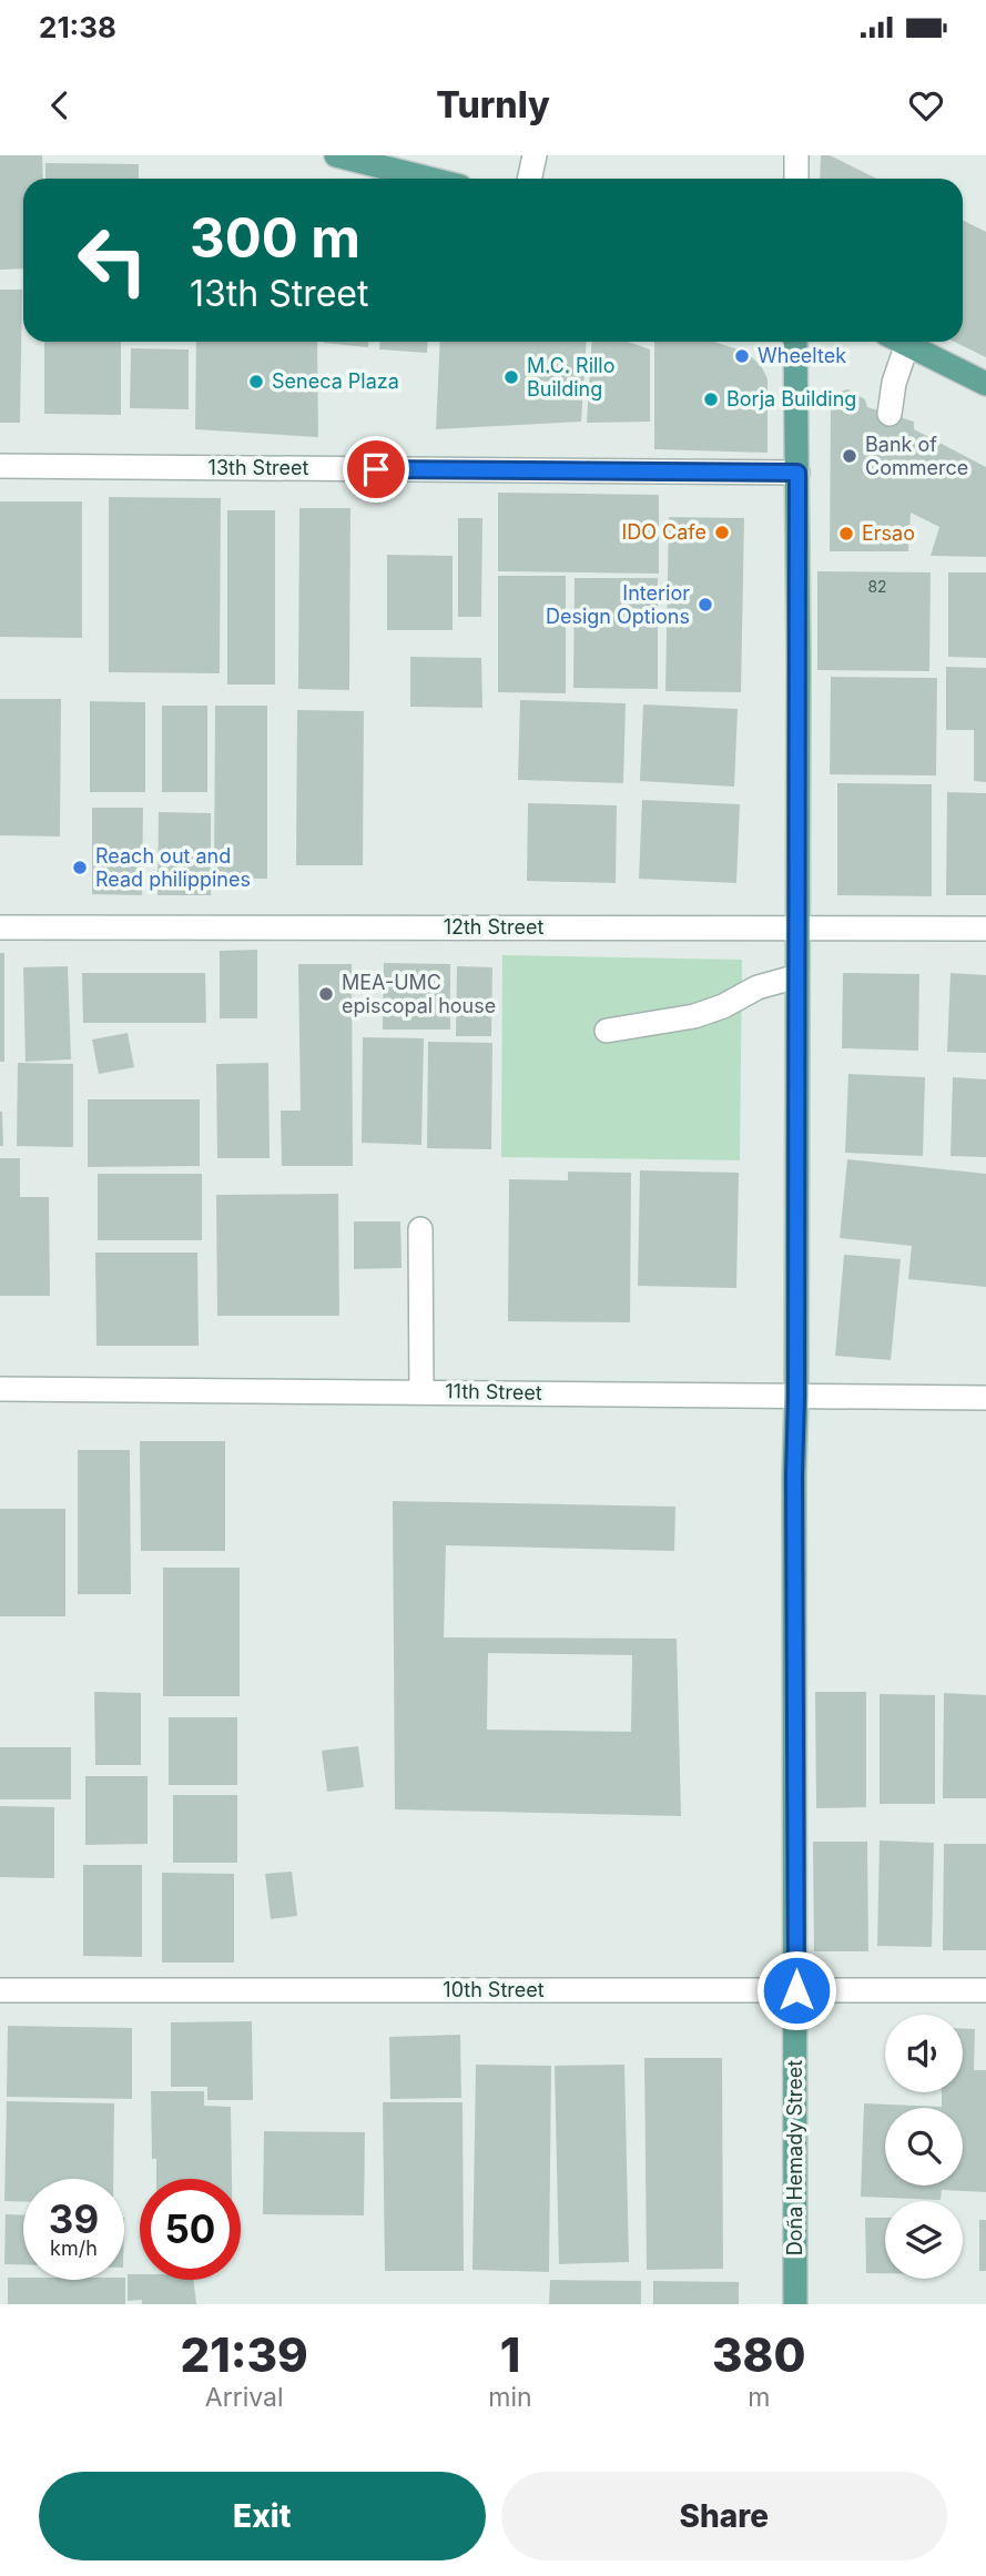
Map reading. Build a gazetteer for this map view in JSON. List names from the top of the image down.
{
  "streets": {
    "main road": ["Doña Hemady Street"],
    "street": [
      "13th Street",
      "12th Street",
      "11th Street",
      "10th Street"
    ]
  },
  "crossings": [
    ["13th Street", "Doña Hemady Street"],
    ["12th Street", "Doña Hemady Street"],
    ["11th Street", "Doña Hemady Street"],
    ["10th Street", "Doña Hemady Street"]
  ],
  "places": [
    "Wheeltek",
    "M.C. Rillo Building",
    "Seneca Plaza",
    "Borja Building",
    "Bank of Commerce",
    "IDO Cafe",
    "Ersao",
    "Interior Design Options",
    "Reach out and Read philippines",
    "MEA-UMC episcopal house"
  ],
  "house_numbers": ["82"],
  "page": {
    "status": "21:38",
    "header": "Turnly",
    "turn": ["300 m", "13th Street"],
    "speed": "39 km/h",
    "limit": "50",
    "eta": [
      "21:39",
      "Arrival",
      "1",
      "min",
      "380",
      "m"
    ],
    "buttons": ["Exit", "Share"]
  }
}
